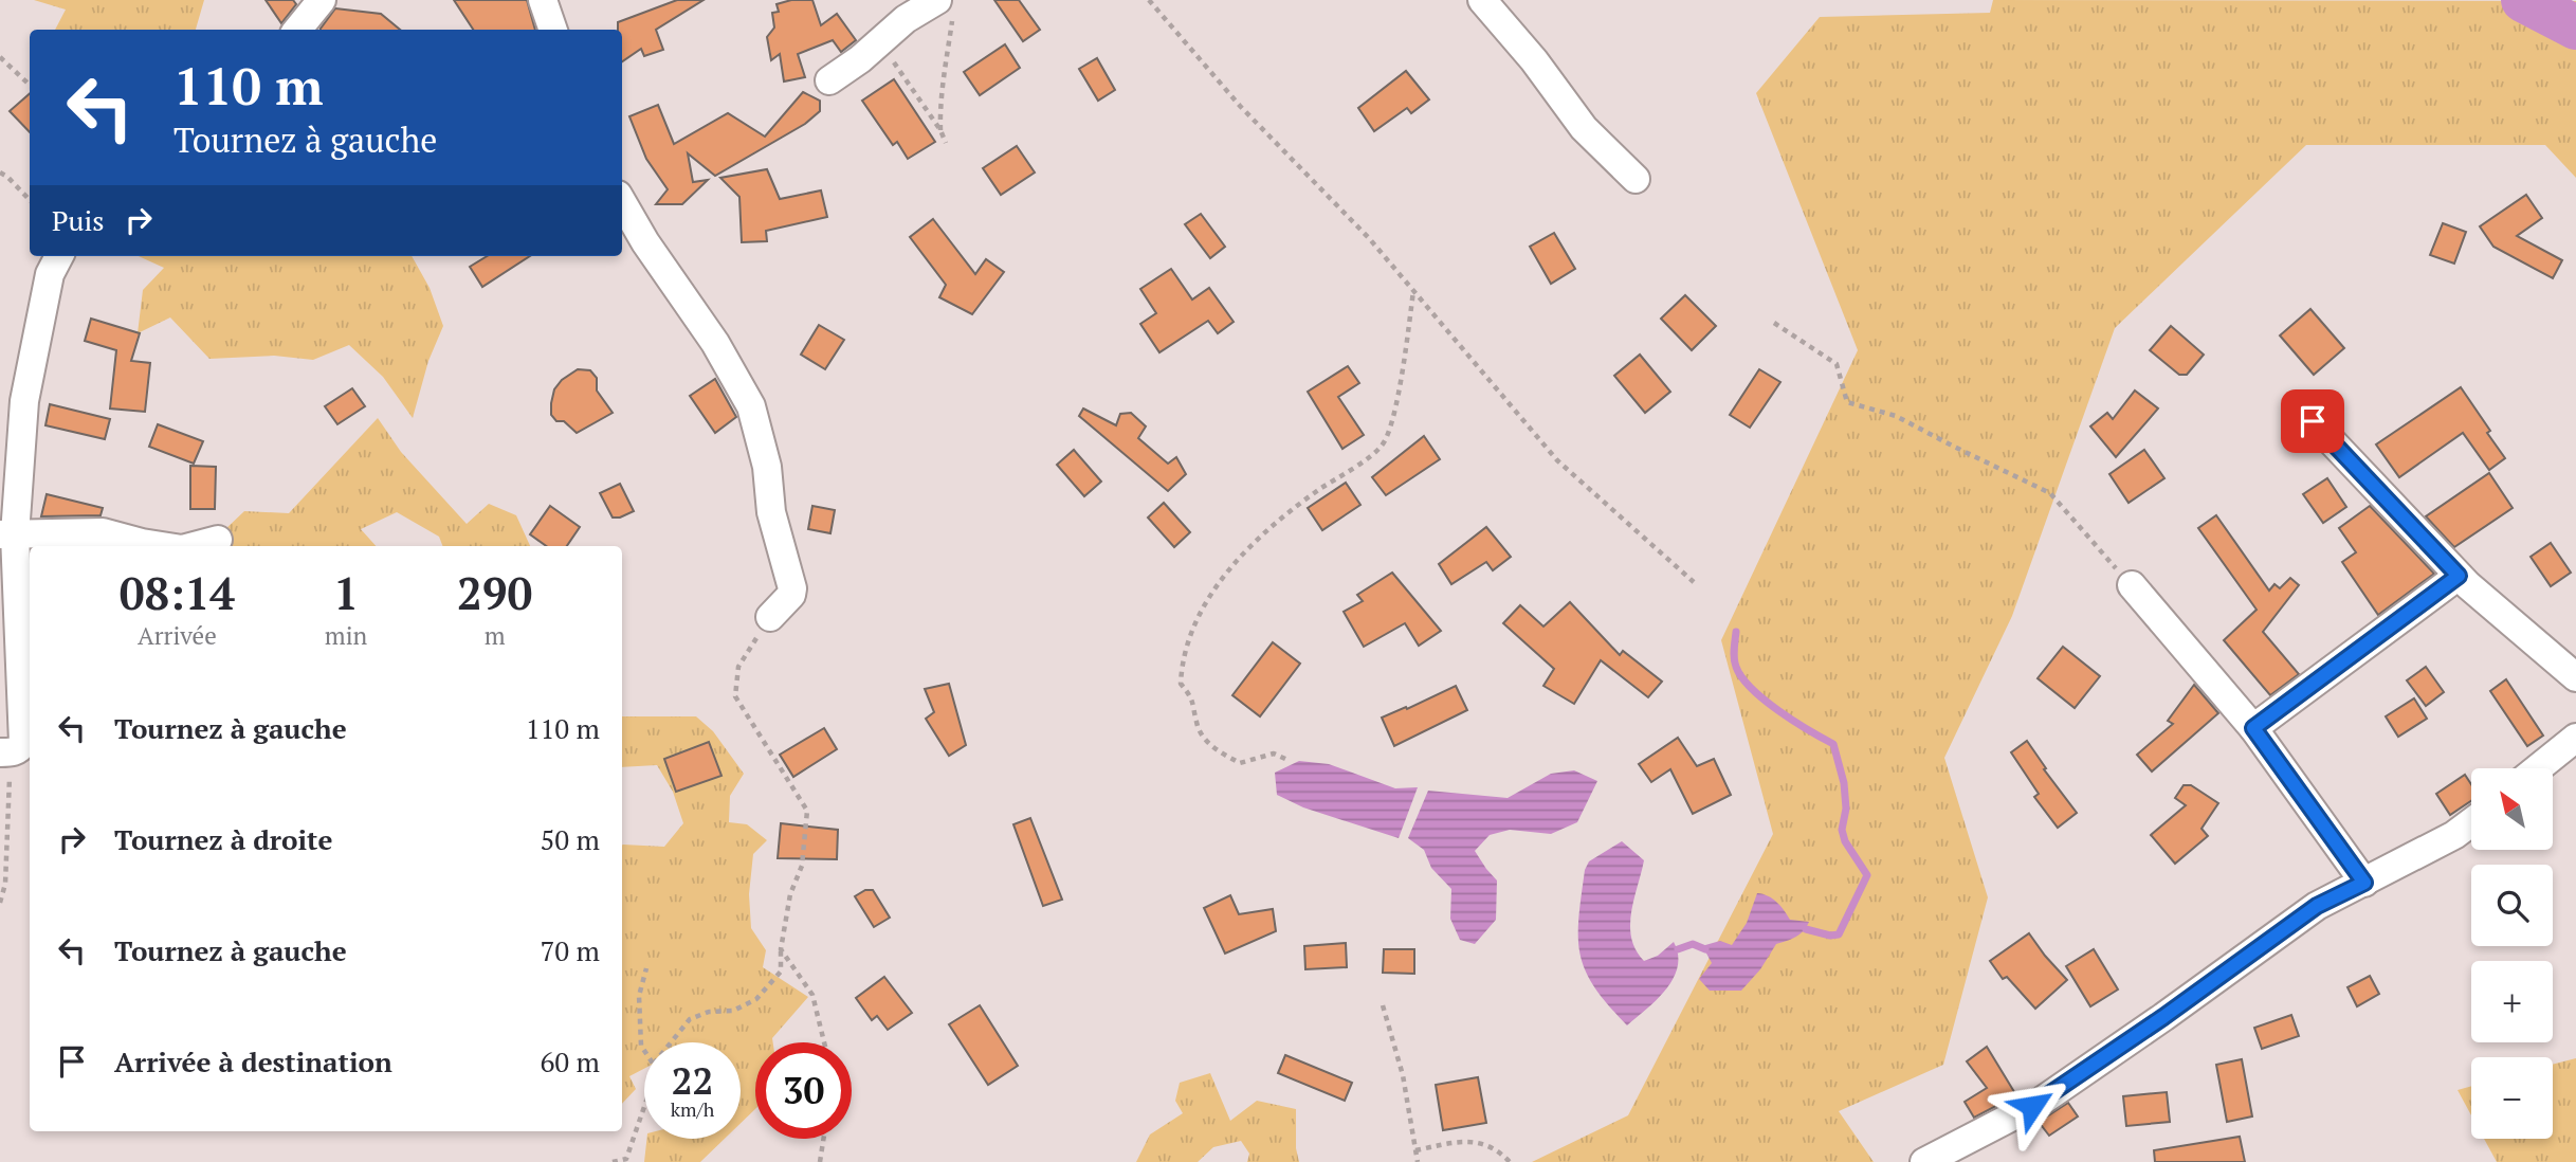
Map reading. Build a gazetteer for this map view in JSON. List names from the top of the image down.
{
  "north": "top left",
  "page": {
    "turn": ["110 m", "Tournez à gauche"],
    "then": "Puis",
    "eta": [
      "08:14",
      "Arrivée",
      "1",
      "min",
      "290",
      "m"
    ],
    "list": [
      {
        "name": "Tournez à gauche",
        "value": "110 m"
      },
      {
        "name": "Tournez à droite",
        "value": "50 m"
      },
      {
        "name": "Tournez à gauche",
        "value": "70 m"
      },
      {
        "name": "Arrivée à destination",
        "value": "60 m"
      }
    ],
    "map_buttons": ["+", "−"],
    "speed": "22 km/h",
    "limit": "30"
  }
}
